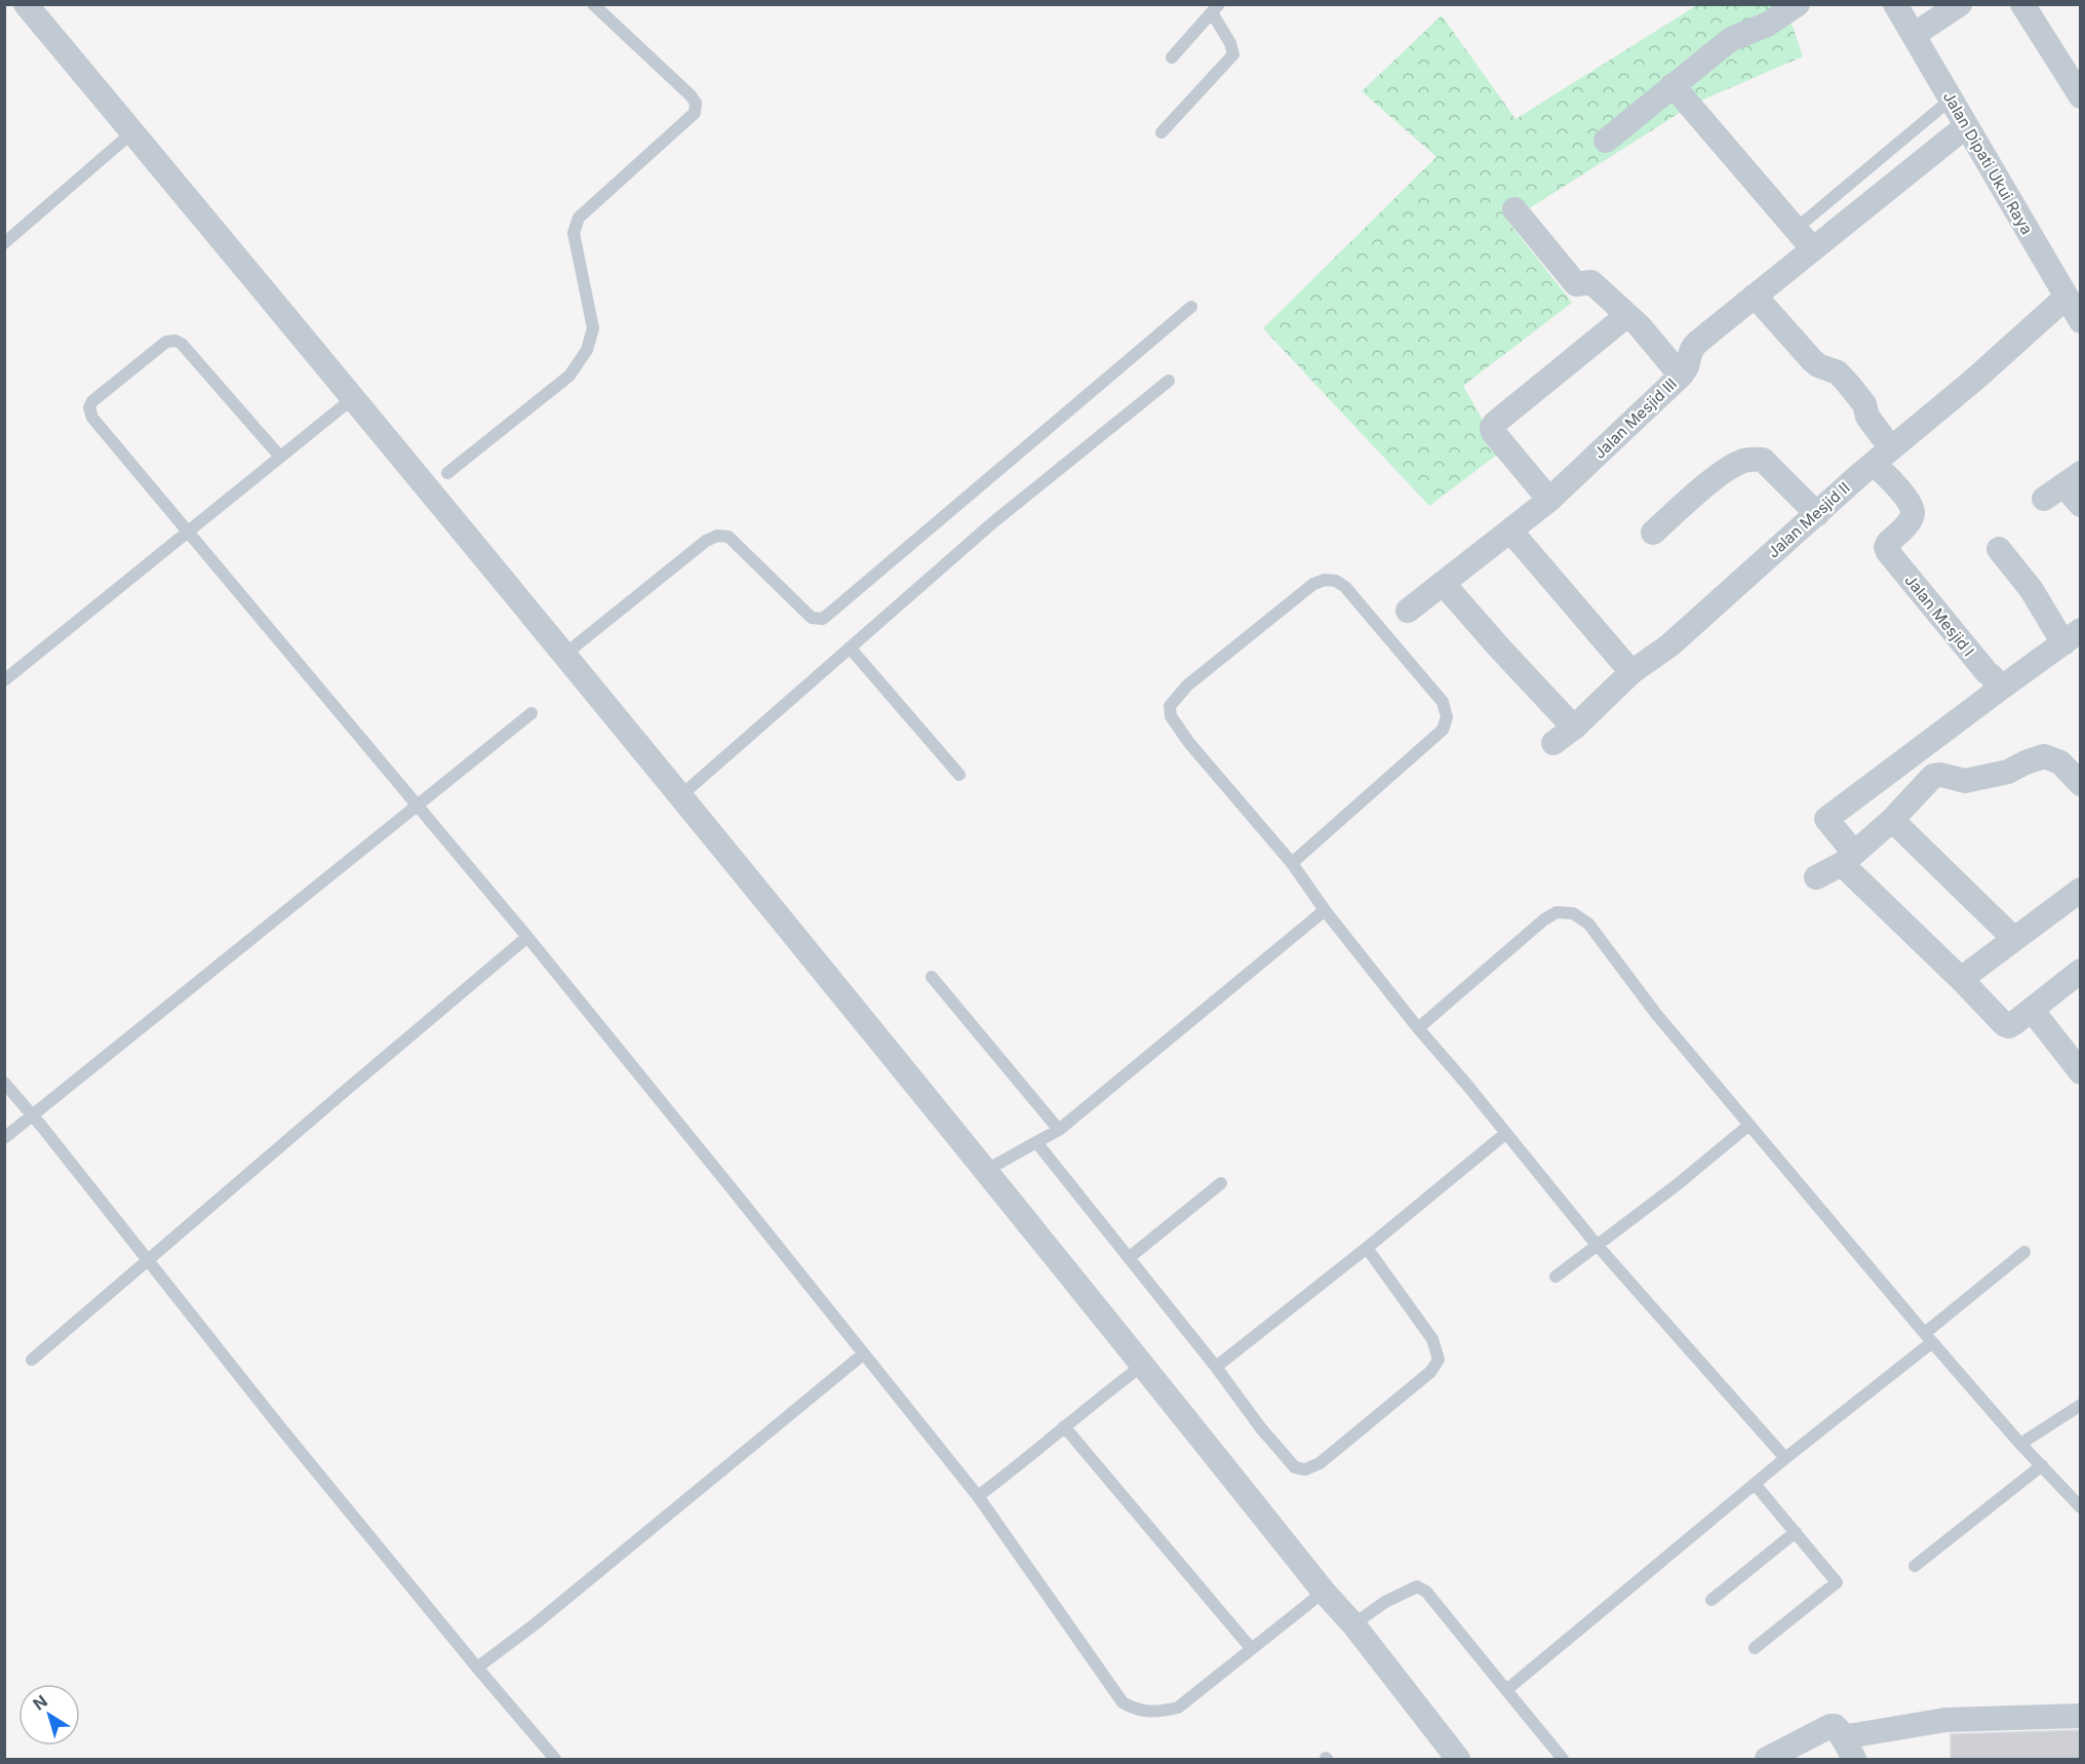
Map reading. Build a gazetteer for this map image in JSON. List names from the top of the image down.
{
  "streets": {
    "street": [
      "Jalan Dipati Ukui Raya",
      "Jalan Mesjid III",
      "Jalan Mesjid II",
      "Jalan Mesjid I"
    ]
  },
  "crossings": [
    ["Jalan Dipati Ukui Raya", "Jalan Mesjid III"],
    ["Jalan Dipati Ukui Raya", "Jalan Mesjid II"],
    ["Jalan Mesjid II", "Jalan Mesjid I"]
  ],
  "north": "top left"
}
